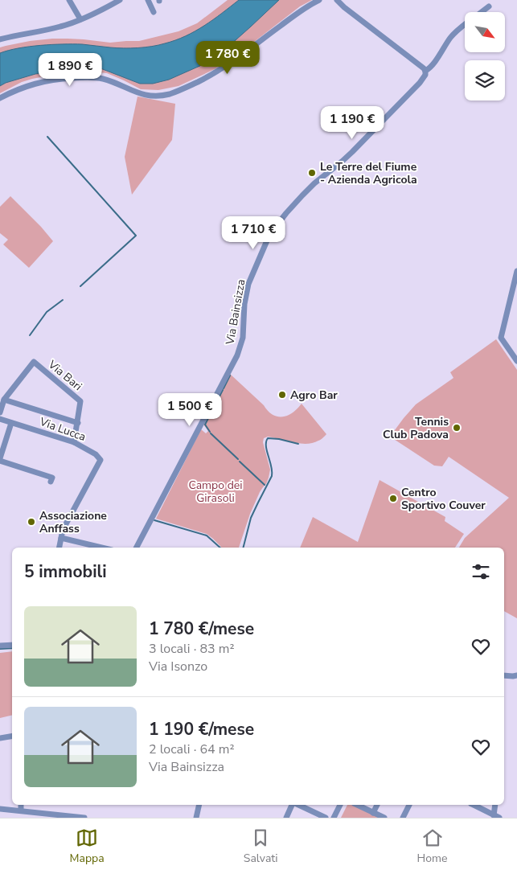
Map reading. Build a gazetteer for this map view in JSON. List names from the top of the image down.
{
  "streets": {
    "street": ["Via Bainsizza", "Via Bari", "Via Lucca"]
  },
  "crossings": [
    ["Via Bari", "Via Lucca"]
  ],
  "parks": ["Campo dei Girasoli"],
  "places": [
    "Le Terre del Fiume - Azienda Agricola",
    "Agro Bar",
    "Tennis Club Padova",
    "Centro Sportivo Couver",
    "Associazione Anffass"
  ],
  "north": "bottom right",
  "page": {
    "price": [
      "1 780 €",
      "1 890 €",
      "1 190 €",
      "1 710 €",
      "1 500 €"
    ],
    "heading": "5 immobili",
    "list": [
      {
        "name": "1 780 €/mese",
        "note": "3 locali · 83 m² · Via Isonzo"
      },
      {
        "name": "1 190 €/mese",
        "note": "2 locali · 64 m² · Via Bainsizza"
      }
    ],
    "tabs": ["Mappa", "Salvati", "Home"]
  }
}
